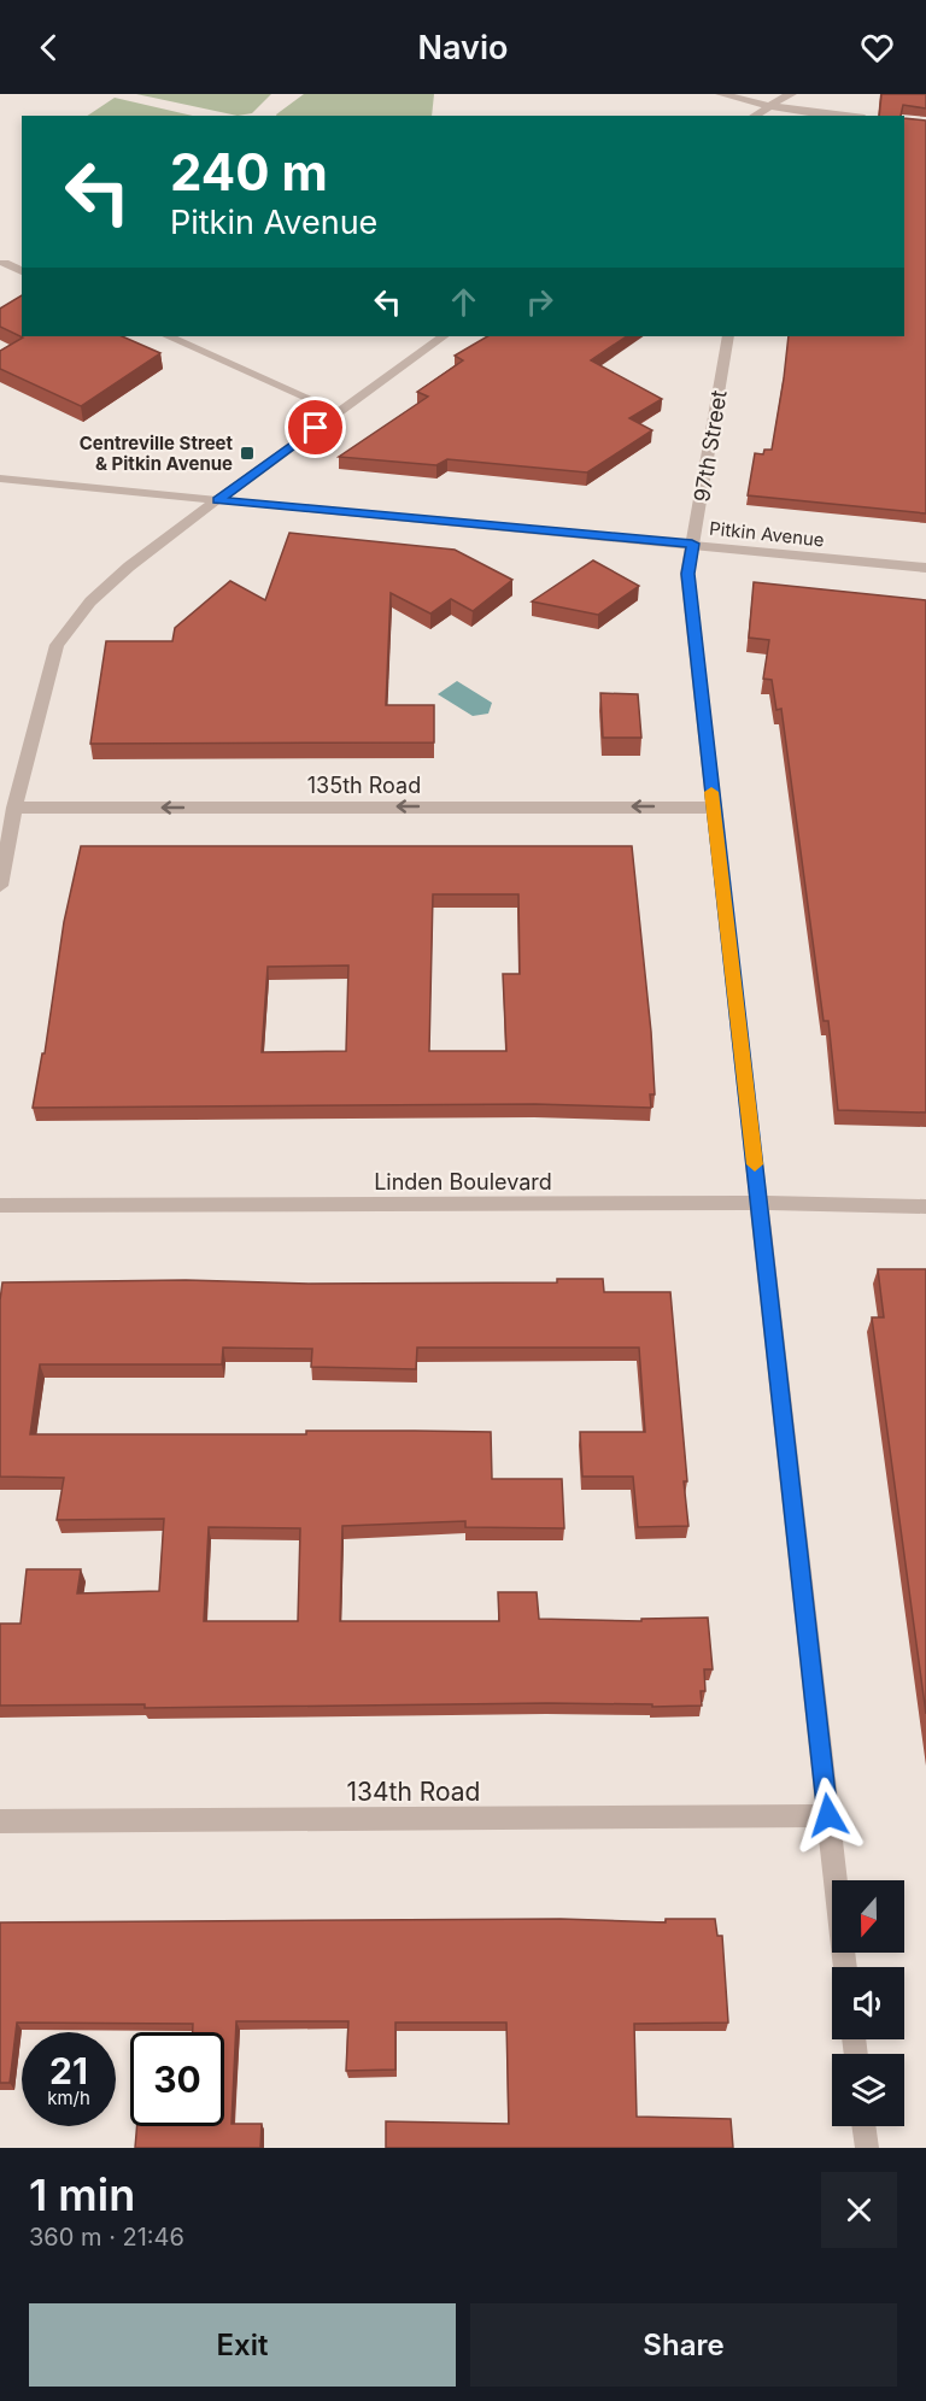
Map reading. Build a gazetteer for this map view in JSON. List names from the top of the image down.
{
  "streets": {
    "street": [
      "97th Street",
      "Pitkin Avenue",
      "135th Road",
      "Linden Boulevard",
      "134th Road"
    ]
  },
  "crossings": [
    ["97th Street", "Pitkin Avenue"],
    ["97th Street", "135th Road"],
    ["97th Street", "Linden Boulevard"],
    ["97th Street", "134th Road"]
  ],
  "one_way": ["135th Road"],
  "places": {
    "transit": ["Centreville Street & Pitkin Avenue"]
  },
  "north": "bottom",
  "page": {
    "header": "Navio",
    "turn": ["240 m", "Pitkin Avenue"],
    "speed": "21 km/h",
    "limit": "30",
    "heading": ["1 min", "360 m · 21:46"],
    "buttons": ["Exit", "Share"]
  }
}
